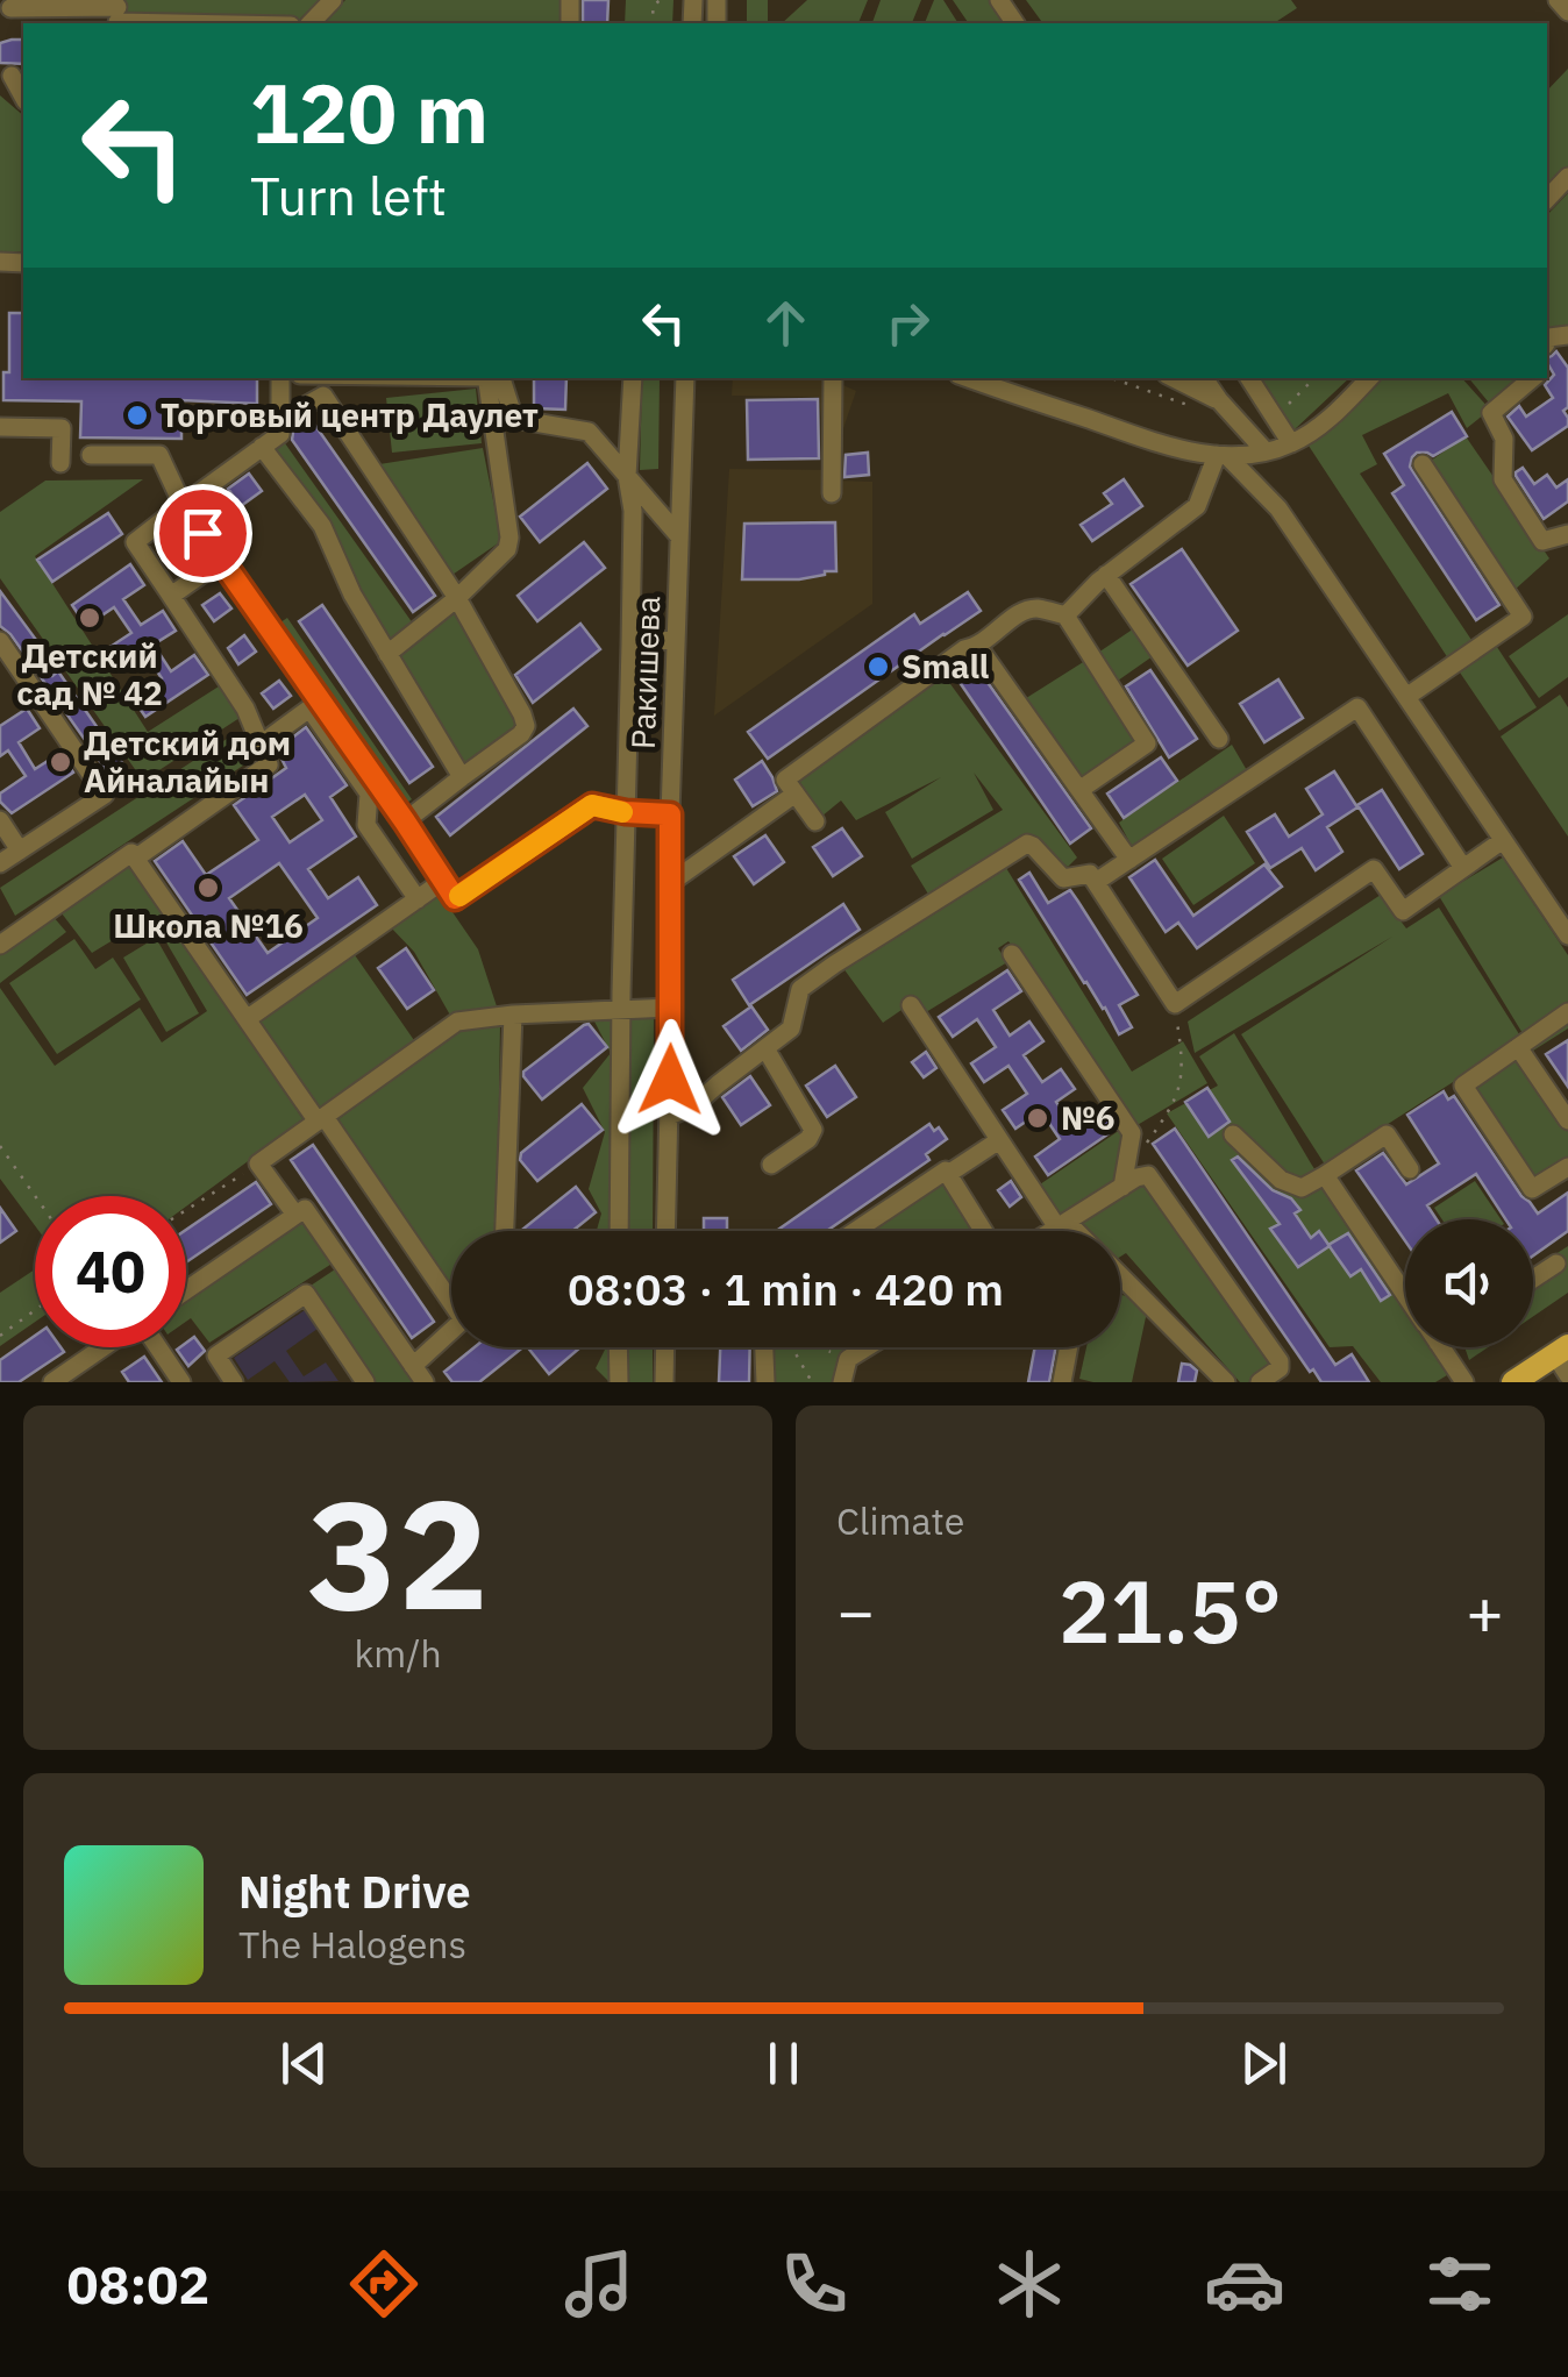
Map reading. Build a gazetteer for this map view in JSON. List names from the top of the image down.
{
  "streets": {
    "street": ["Ракишева"]
  },
  "places": [
    "Торговый центр Даулет",
    "Детский сад № 42",
    "Small",
    "Детский дом Айналайын",
    "Школа №16",
    "№6"
  ],
  "page": {
    "turn": ["120 m", "Turn left"],
    "limit": "40",
    "trip": "08:03 · 1 min · 420 m",
    "tile": [
      ["32", "km/h"],
      "Climate"
    ],
    "heat": ["−", "21.5°", "+"],
    "song": ["Night Drive", "The Halogens"],
    "tabs": "08:02"
  }
}
